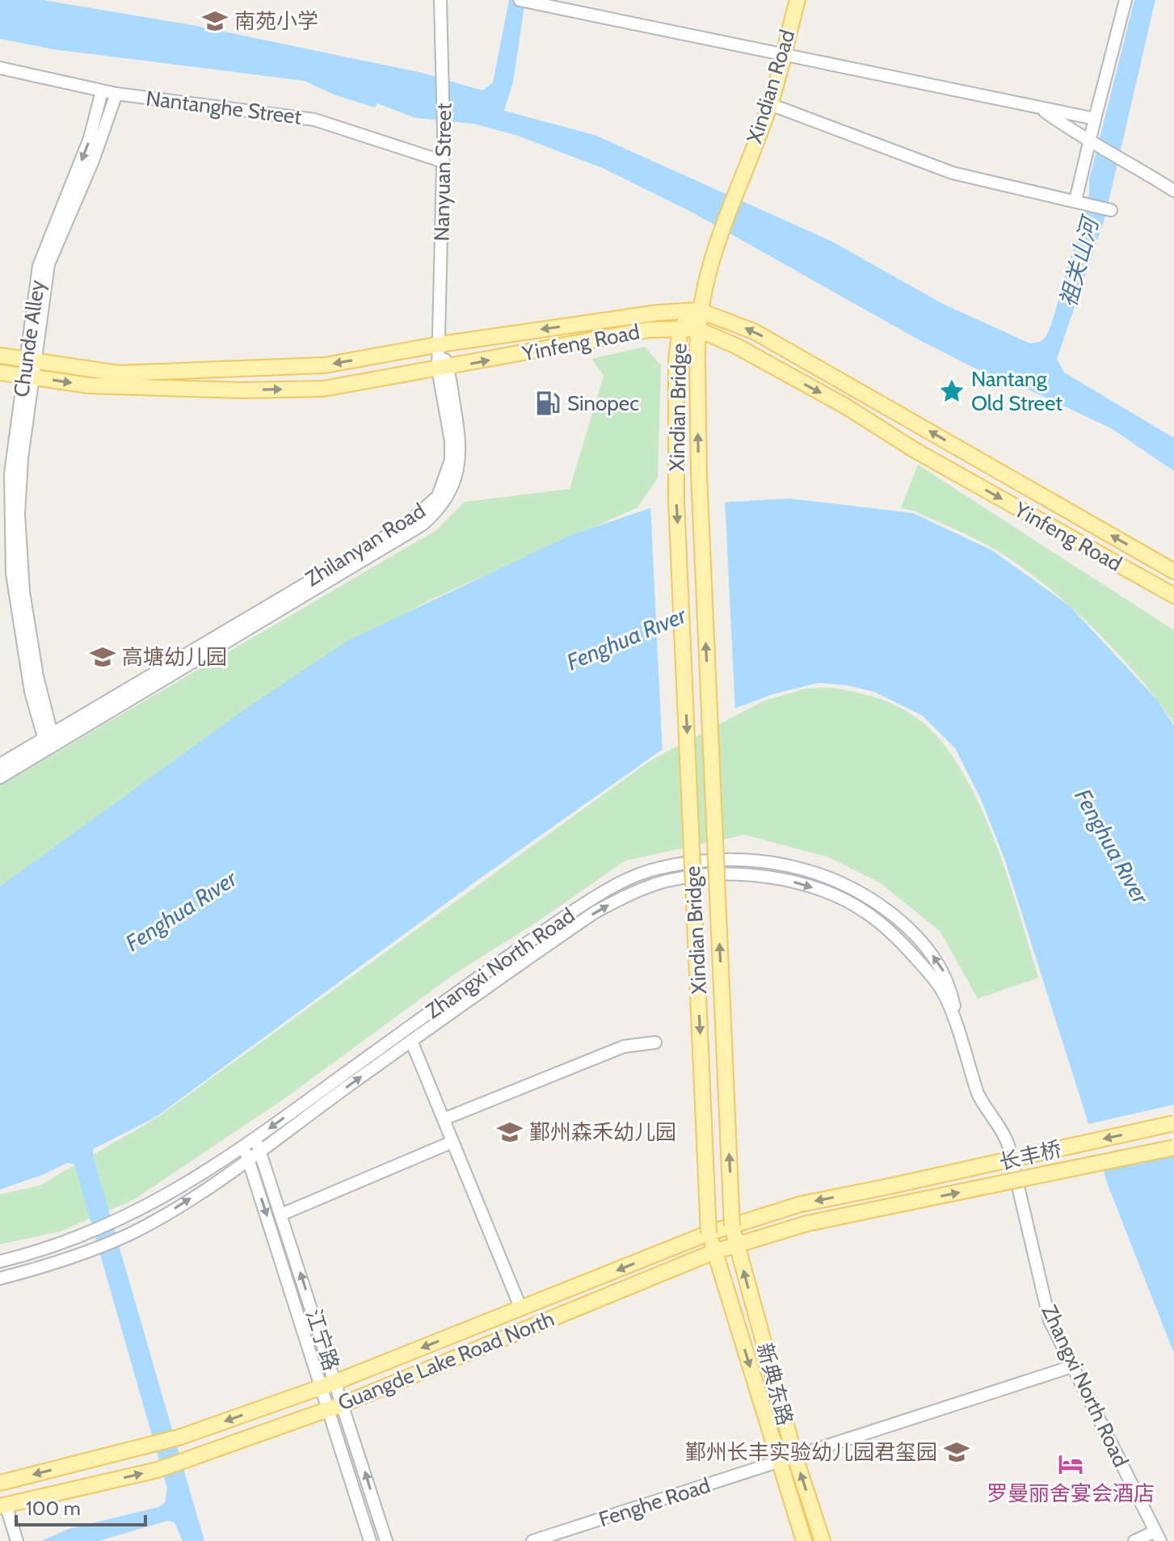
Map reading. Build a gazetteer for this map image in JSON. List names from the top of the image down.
{
  "streets": {
    "main road": [
      "Xindian Road",
      "Yinfeng Road",
      "Xindian Bridge",
      "长丰桥",
      "Guangde Lake Road North",
      "新典东路"
    ],
    "street": [
      "Nantanghe Street",
      "Nanyuan Street",
      "Chunde Alley",
      "Zhilanyan Road",
      "Zhangxi North Road",
      "江宁路",
      "Fenghe Road"
    ]
  },
  "crossings": [
    ["Xindian Road", "Yinfeng Road"],
    ["Xindian Road", "Xindian Bridge"],
    ["Nantanghe Street", "Nanyuan Street"],
    ["Nantanghe Street", "Chunde Alley"],
    ["Nanyuan Street", "Yinfeng Road"],
    ["Nanyuan Street", "Zhilanyan Road"],
    ["Chunde Alley", "Yinfeng Road"],
    ["Chunde Alley", "Zhilanyan Road"],
    ["Yinfeng Road", "Xindian Bridge"],
    ["Yinfeng Road", "Zhilanyan Road"],
    ["Xindian Bridge", "Guangde Lake Road North"],
    ["Xindian Bridge", "新典东路"],
    ["Zhangxi North Road", "江宁路"],
    ["Zhangxi North Road", "Fenghe Road"],
    ["长丰桥", "Guangde Lake Road North"],
    ["江宁路", "Guangde Lake Road North"],
    ["Guangde Lake Road North", "新典东路"],
    ["新典东路", "Fenghe Road"]
  ],
  "water": ["祖关山河", "Fenghua Rıver"],
  "places": {
    "school or university": [
      "南苑小学",
      "高塘幼儿园",
      "鄞州森禾幼儿园",
      "鄞州长丰实验幼儿园君玺园"
    ],
    "place": ["Nantang Old Street"],
    "fuel station": ["Sinopec"],
    "hotel": ["罗曼丽舍宴会酒店"]
  },
  "scale_bar": "100 m"
}
